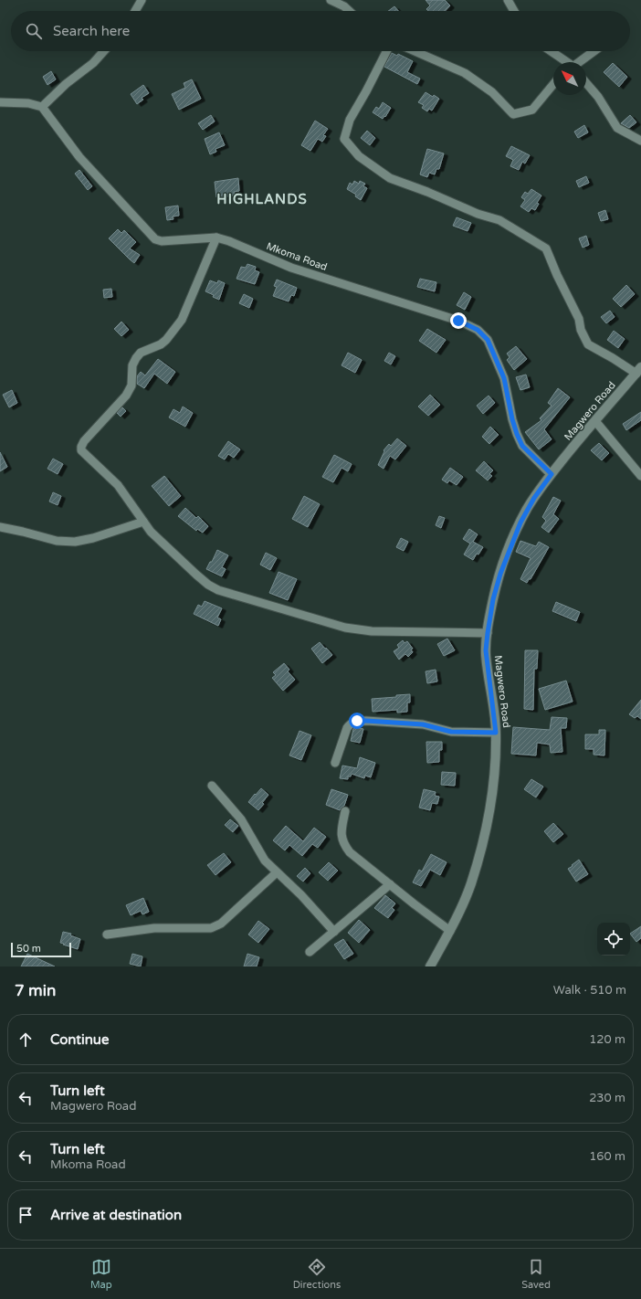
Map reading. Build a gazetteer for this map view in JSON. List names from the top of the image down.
{
  "streets": {
    "street": ["Mkoma Road", "Magwero Road"]
  },
  "crossings": [
    ["Mkoma Road", "Magwero Road"]
  ],
  "districts": ["HIGHLANDS"],
  "scale_bar": "50 m",
  "north": "top left",
  "page": {
    "search": "Search here",
    "scale": "50 m",
    "heading": ["7 min", "Walk · 510 m"],
    "list": [
      ["Continue", "120 m"],
      ["Turn left", "Magwero Road", "230 m"],
      ["Turn left", "Mkoma Road", "160 m"],
      "Arrive at destination"
    ],
    "nav": ["Map", "Directions", "Saved"]
  }
}
